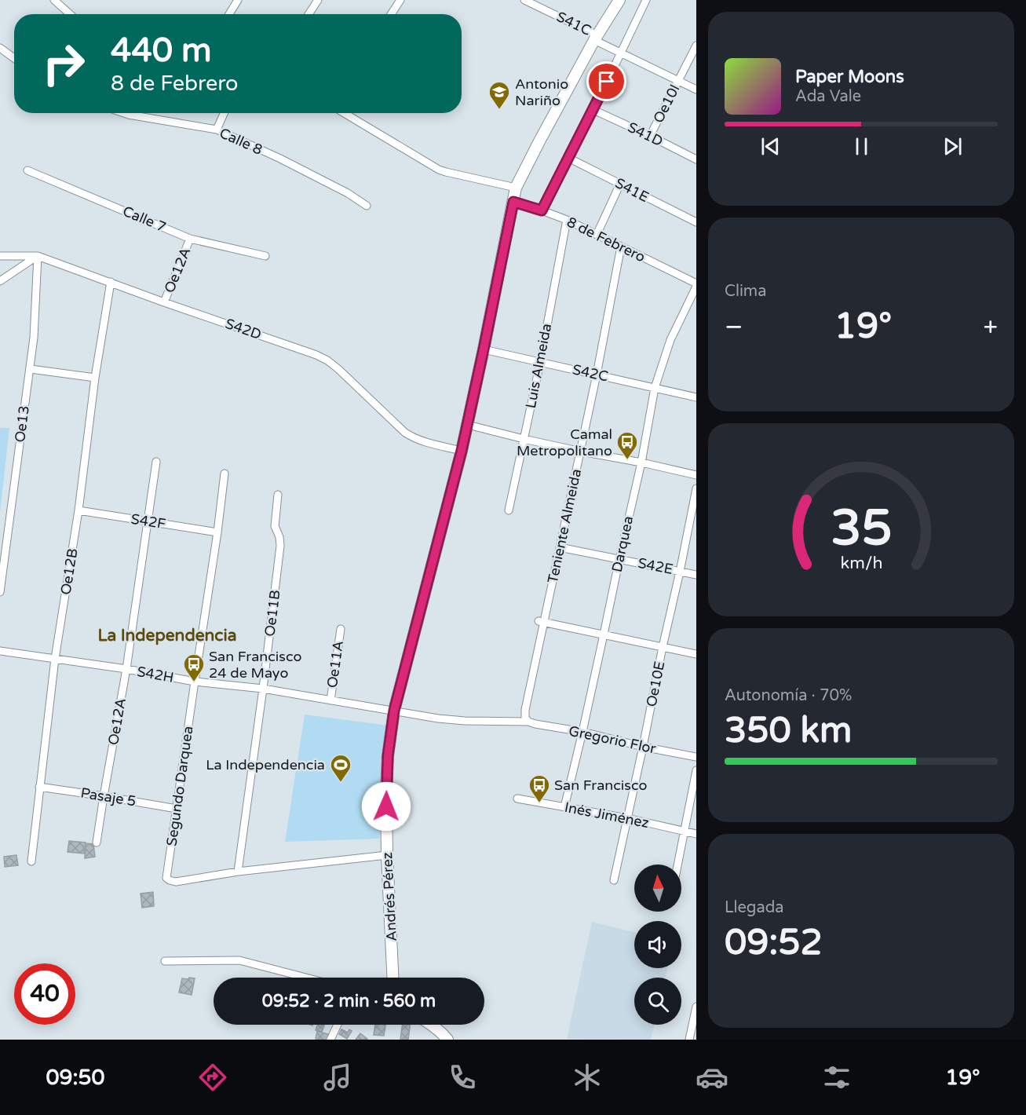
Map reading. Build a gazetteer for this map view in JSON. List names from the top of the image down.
{
  "streets": {
    "street": [
      "S41C",
      "Oe10I",
      "S41D",
      "Calle 8",
      "S41E",
      "Calle 7",
      "8 de Febrero",
      "Oe12A",
      "S42D",
      "Luis Almeida",
      "S42C",
      "Oe13",
      "S42F",
      "Teniente Almeida",
      "Darquea",
      "S42E",
      "Oe12B",
      "Oe11B",
      "Oe11A",
      "S42H",
      "Oe10E",
      "Gregorio Flor",
      "Segundo Darquea",
      "Pasaje 5",
      "Inés Jiménez",
      "Andrés Pérez"
    ]
  },
  "crossings": [
    ["S41C", "Oe10I"],
    ["S41C", "Andrés Pérez"],
    ["Oe10I", "S41D"],
    ["Calle 7", "Oe12A"],
    ["8 de Febrero", "Luis Almeida"],
    ["8 de Febrero", "Teniente Almeida"],
    ["8 de Febrero", "Darquea"],
    ["8 de Febrero", "Andrés Pérez"],
    ["Oe12A", "S42D"],
    ["Oe12A", "S42F"],
    ["Oe12A", "S42H"],
    ["Oe12A", "Pasaje 5"],
    ["S42D", "Oe13"],
    ["S42D", "Oe12B"],
    ["S42D", "Andrés Pérez"],
    ["Luis Almeida", "S42C"],
    ["S42C", "Teniente Almeida"],
    ["S42C", "Darquea"],
    ["S42C", "Andrés Pérez"],
    ["S42F", "Oe12B"],
    ["S42F", "Segundo Darquea"],
    ["Teniente Almeida", "S42E"],
    ["Teniente Almeida", "Gregorio Flor"],
    ["Darquea", "S42E"],
    ["Darquea", "Gregorio Flor"],
    ["Darquea", "Inés Jiménez"],
    ["S42E", "Oe10E"],
    ["Oe12B", "S42H"],
    ["Oe12B", "Pasaje 5"],
    ["Oe11B", "S42H"],
    ["Oe11B", "Segundo Darquea"],
    ["Oe11A", "S42H"],
    ["S42H", "Gregorio Flor"],
    ["S42H", "Segundo Darquea"],
    ["S42H", "Andrés Pérez"],
    ["Oe10E", "Gregorio Flor"],
    ["Oe10E", "Inés Jiménez"],
    ["Gregorio Flor", "Andrés Pérez"],
    ["Segundo Darquea", "Pasaje 5"],
    ["Segundo Darquea", "Andrés Pérez"]
  ],
  "districts": ["La Independencia"],
  "places": {
    "school or university": ["Antonio Nariño"],
    "bus stop": ["Camal Metropolitano", "San Francisco 24 de Mayo", "San Francisco"],
    "sports": ["La Independencia"]
  },
  "north": "top",
  "page": {
    "turn": ["440 m", "8 de Febrero"],
    "song": ["Paper Moons", "Ada Vale"],
    "tile": [
      "Clima",
      ["Autonomía · 70%", "350 km"],
      ["Llegada", "09:52"]
    ],
    "heat": ["−", "19°", "+"],
    "limit": "40",
    "trip": "09:52 · 2 min · 560 m",
    "tabs": ["09:50", "19°"],
    "gauge": ["35", "km/h"]
  }
}
